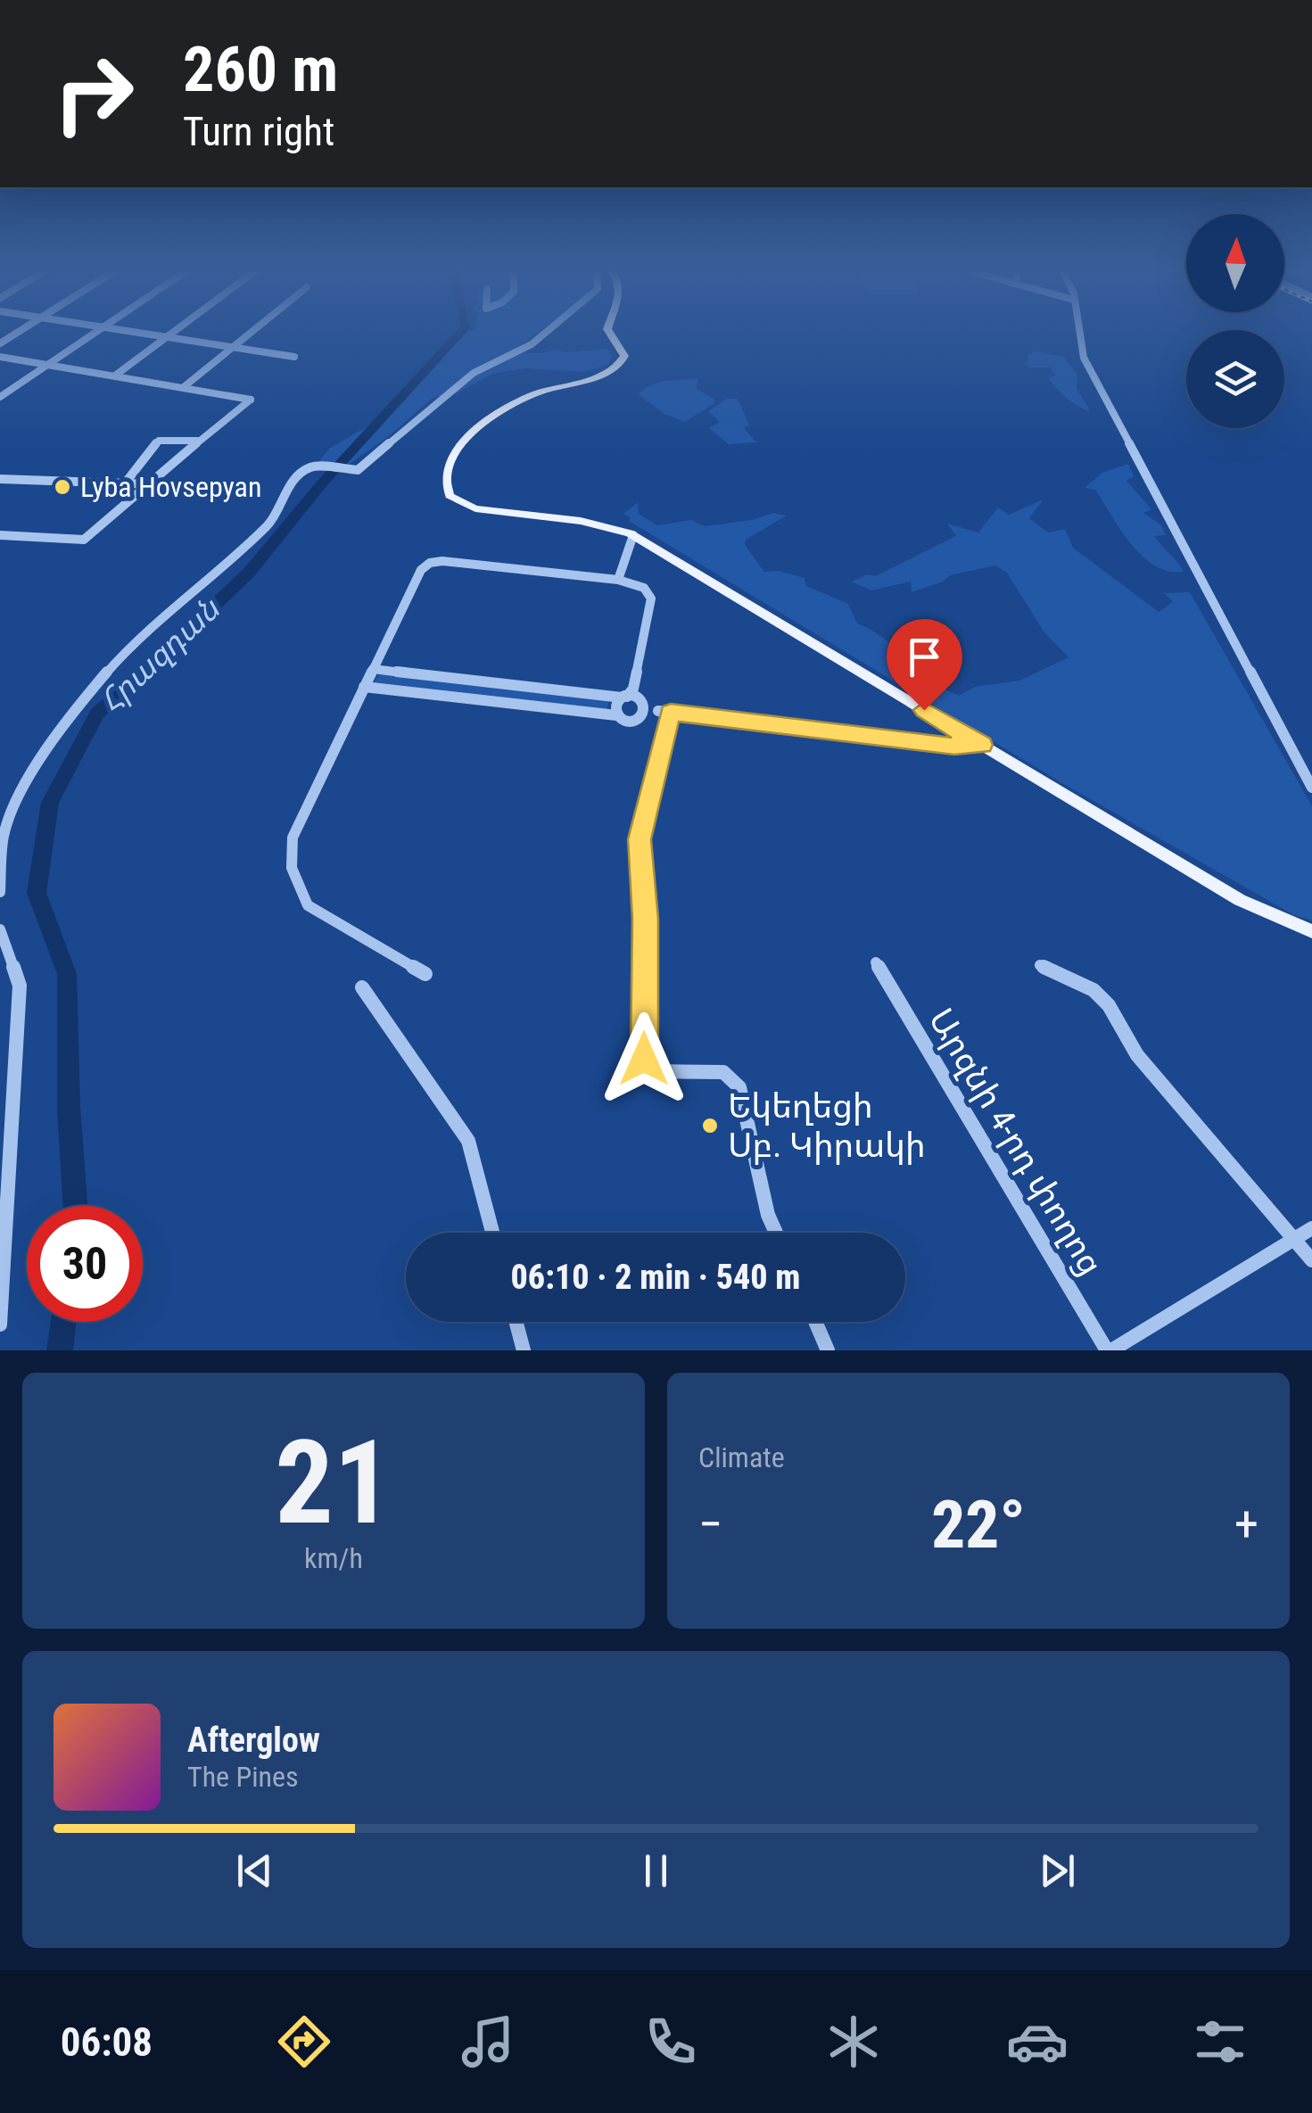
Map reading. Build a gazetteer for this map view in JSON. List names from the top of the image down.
{
  "streets": {
    "street": ["Արզնի 4-րդ փողոց"]
  },
  "water": ["Հրազդան"],
  "places": ["Lyba Hovsepyan", "Եկեղեցի Սբ. Կիրակի"],
  "north": "top",
  "page": {
    "turn": ["260 m", "Turn right"],
    "limit": "30",
    "trip": "06:10 · 2 min · 540 m",
    "tile": [
      ["21", "km/h"],
      "Climate"
    ],
    "heat": ["−", "22°", "+"],
    "song": ["Afterglow", "The Pines"],
    "tabs": "06:08"
  }
}
